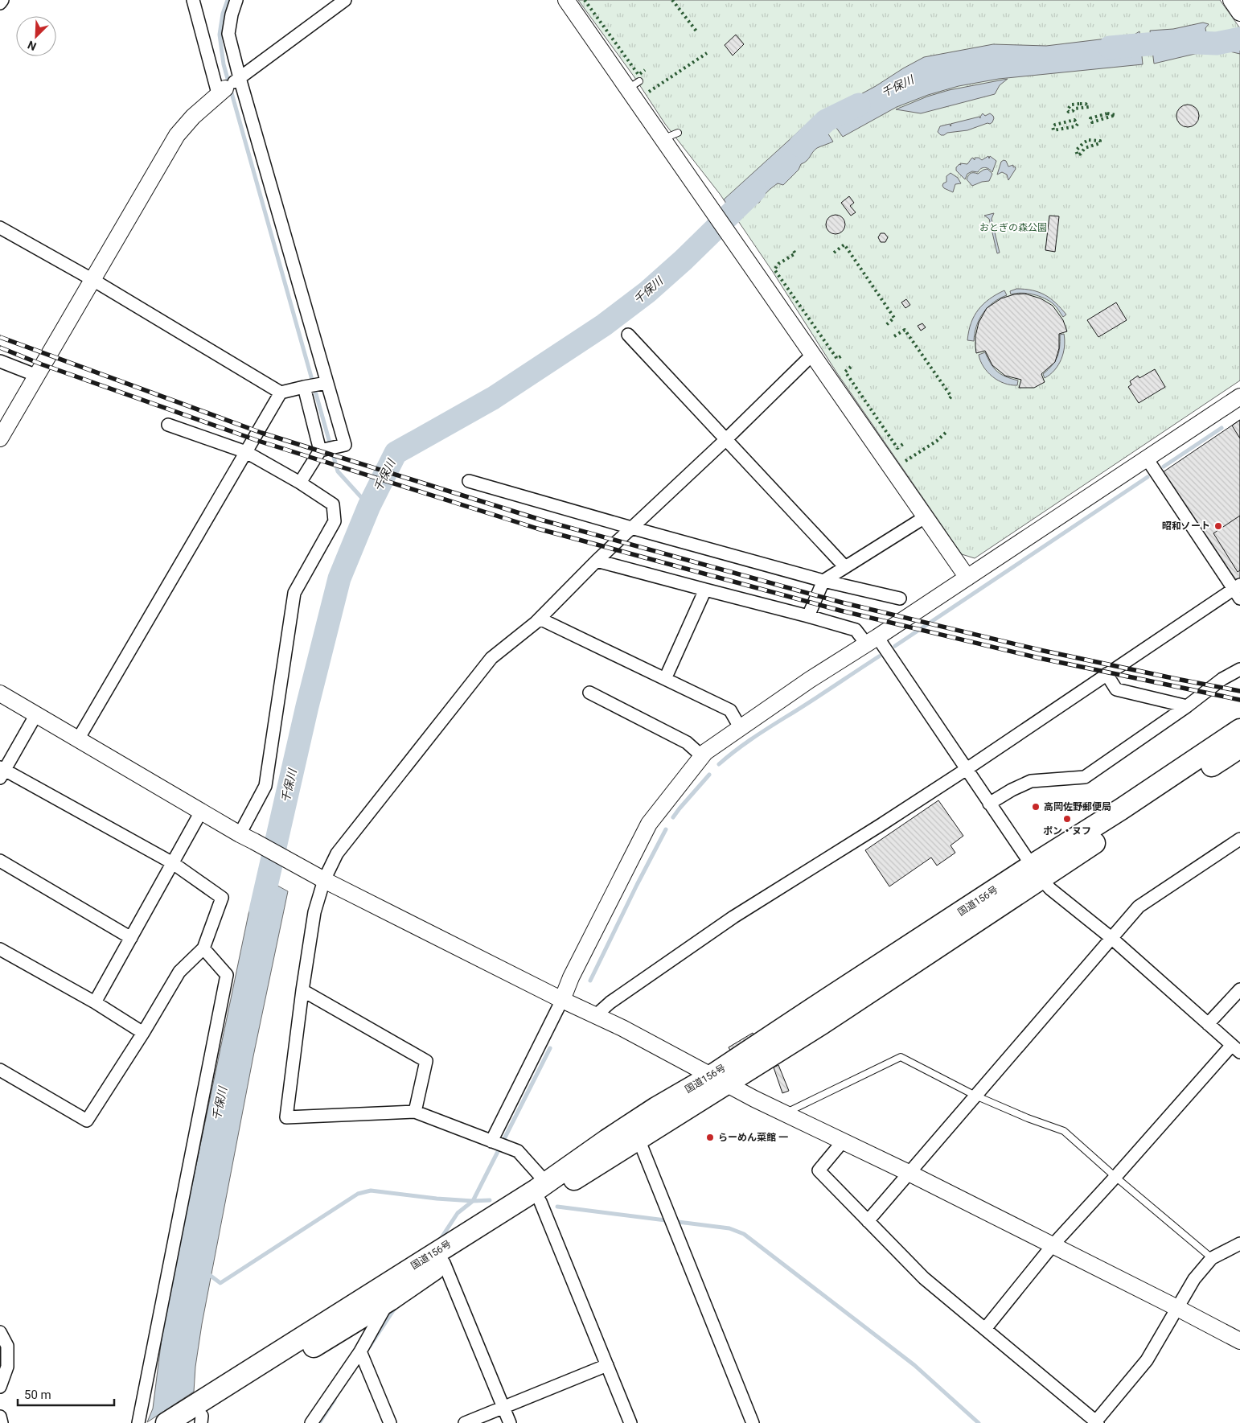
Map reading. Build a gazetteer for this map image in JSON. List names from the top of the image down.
{
  "streets": {
    "highway": ["国道156号"]
  },
  "water": ["千保川"],
  "parks": ["おとぎの森公園"],
  "places": [
    "昭和ノート",
    "高岡佐野郵便局",
    "ポン・ヌフ",
    "らーめん菜館 一"
  ],
  "scale_bar": "50 m",
  "north": "bottom left"
}
